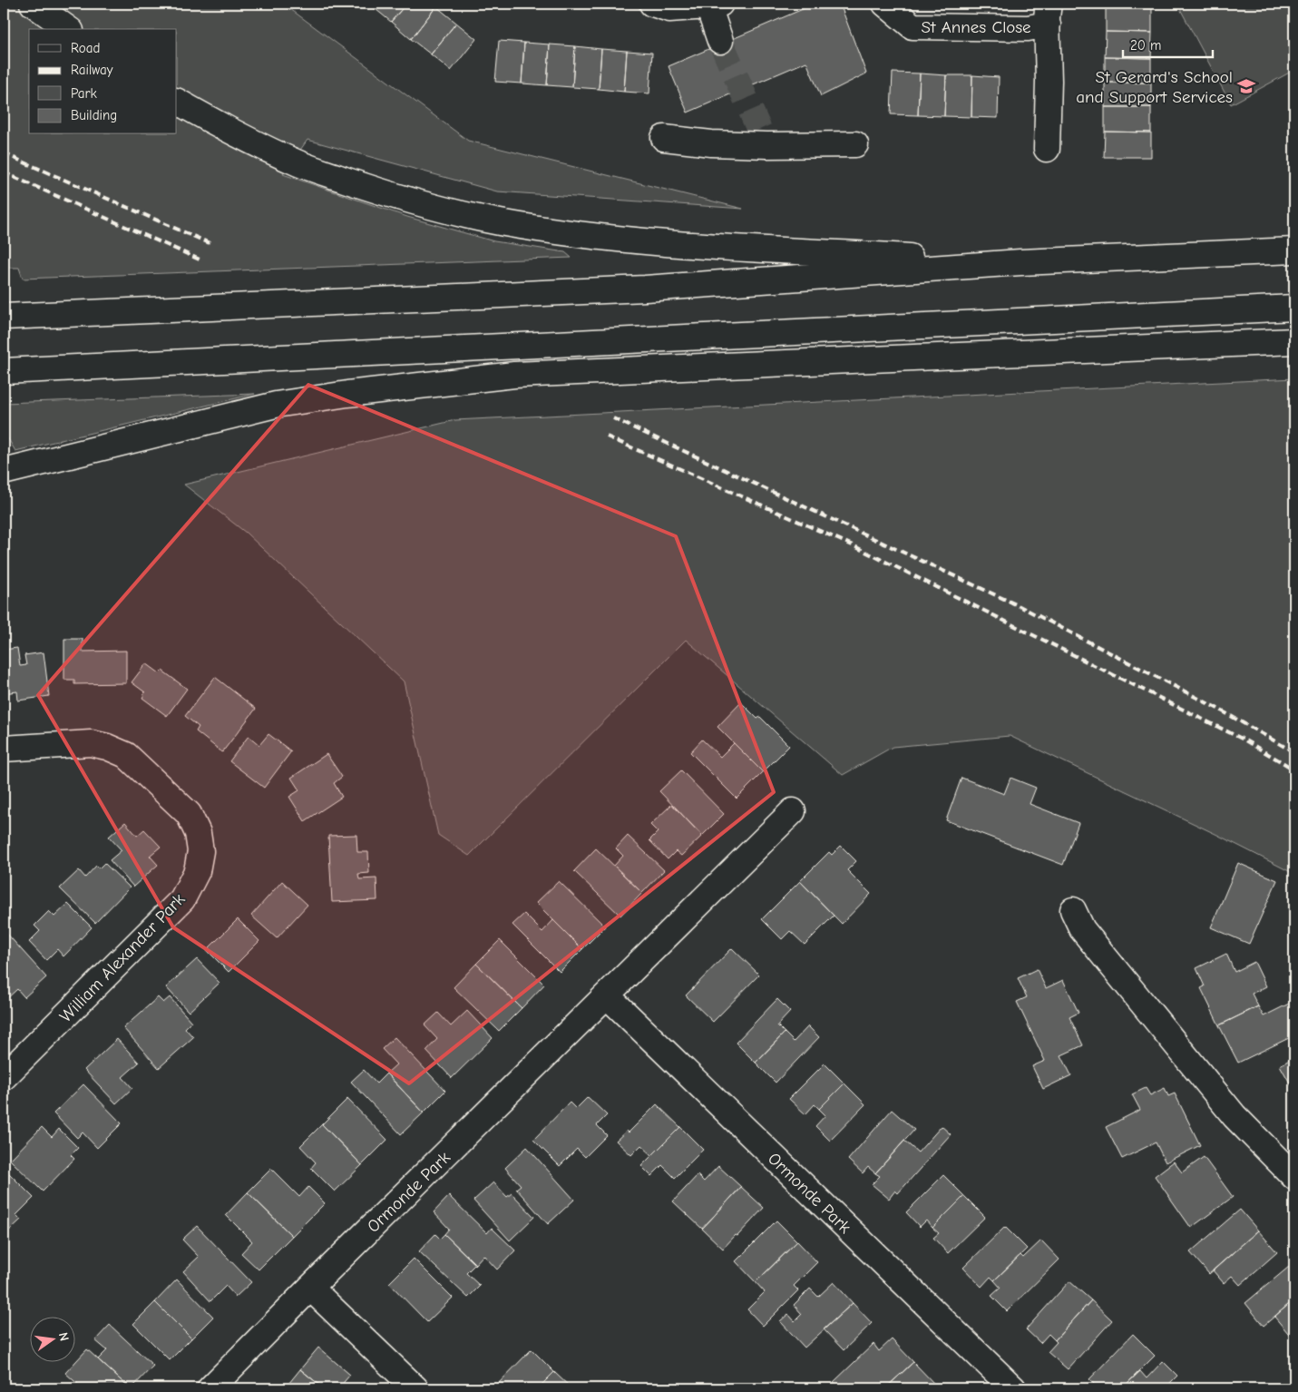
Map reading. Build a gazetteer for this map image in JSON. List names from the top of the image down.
{
  "streets": {
    "main road": ["St Annes Close", "William Alexander Park", "Ormonde Park"]
  },
  "places": {
    "school or university": ["St Gerard's School and Support Services"]
  },
  "legend": [
    "Road",
    "Railway",
    "Park",
    "Building"
  ],
  "scale_bar": "20 m",
  "north": "right"
}
